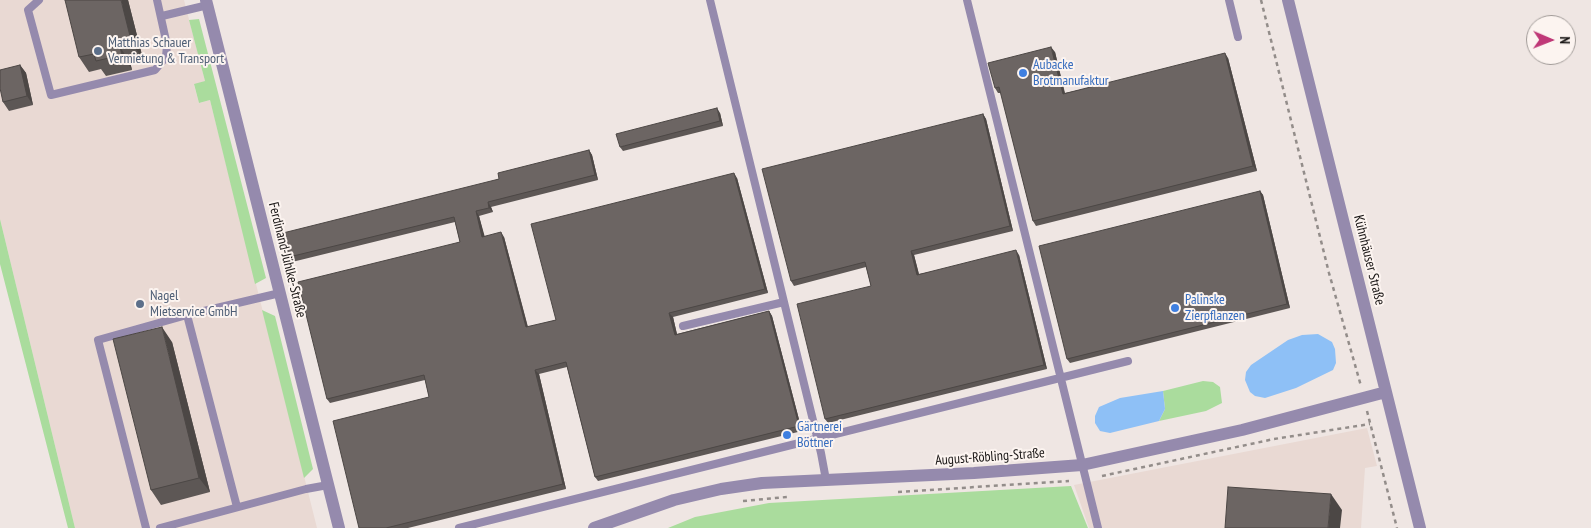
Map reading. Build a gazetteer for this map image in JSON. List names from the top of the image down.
{
  "streets": {
    "street": ["Ferdinand-Jühlke-Straße", "Kühnhäuser Straße", "August-Röbling-Straße"]
  },
  "crossings": [
    ["Kühnhäuser Straße", "August-Röbling-Straße"]
  ],
  "places": [
    "Matthias Schauer Vermietung & Transport",
    "Aubacke Brotmanufaktur",
    "Nagel Mietservice GmbH",
    "Palinske Zierpflanzen",
    "Gärtnerei Böttner"
  ],
  "north": "right"
}
